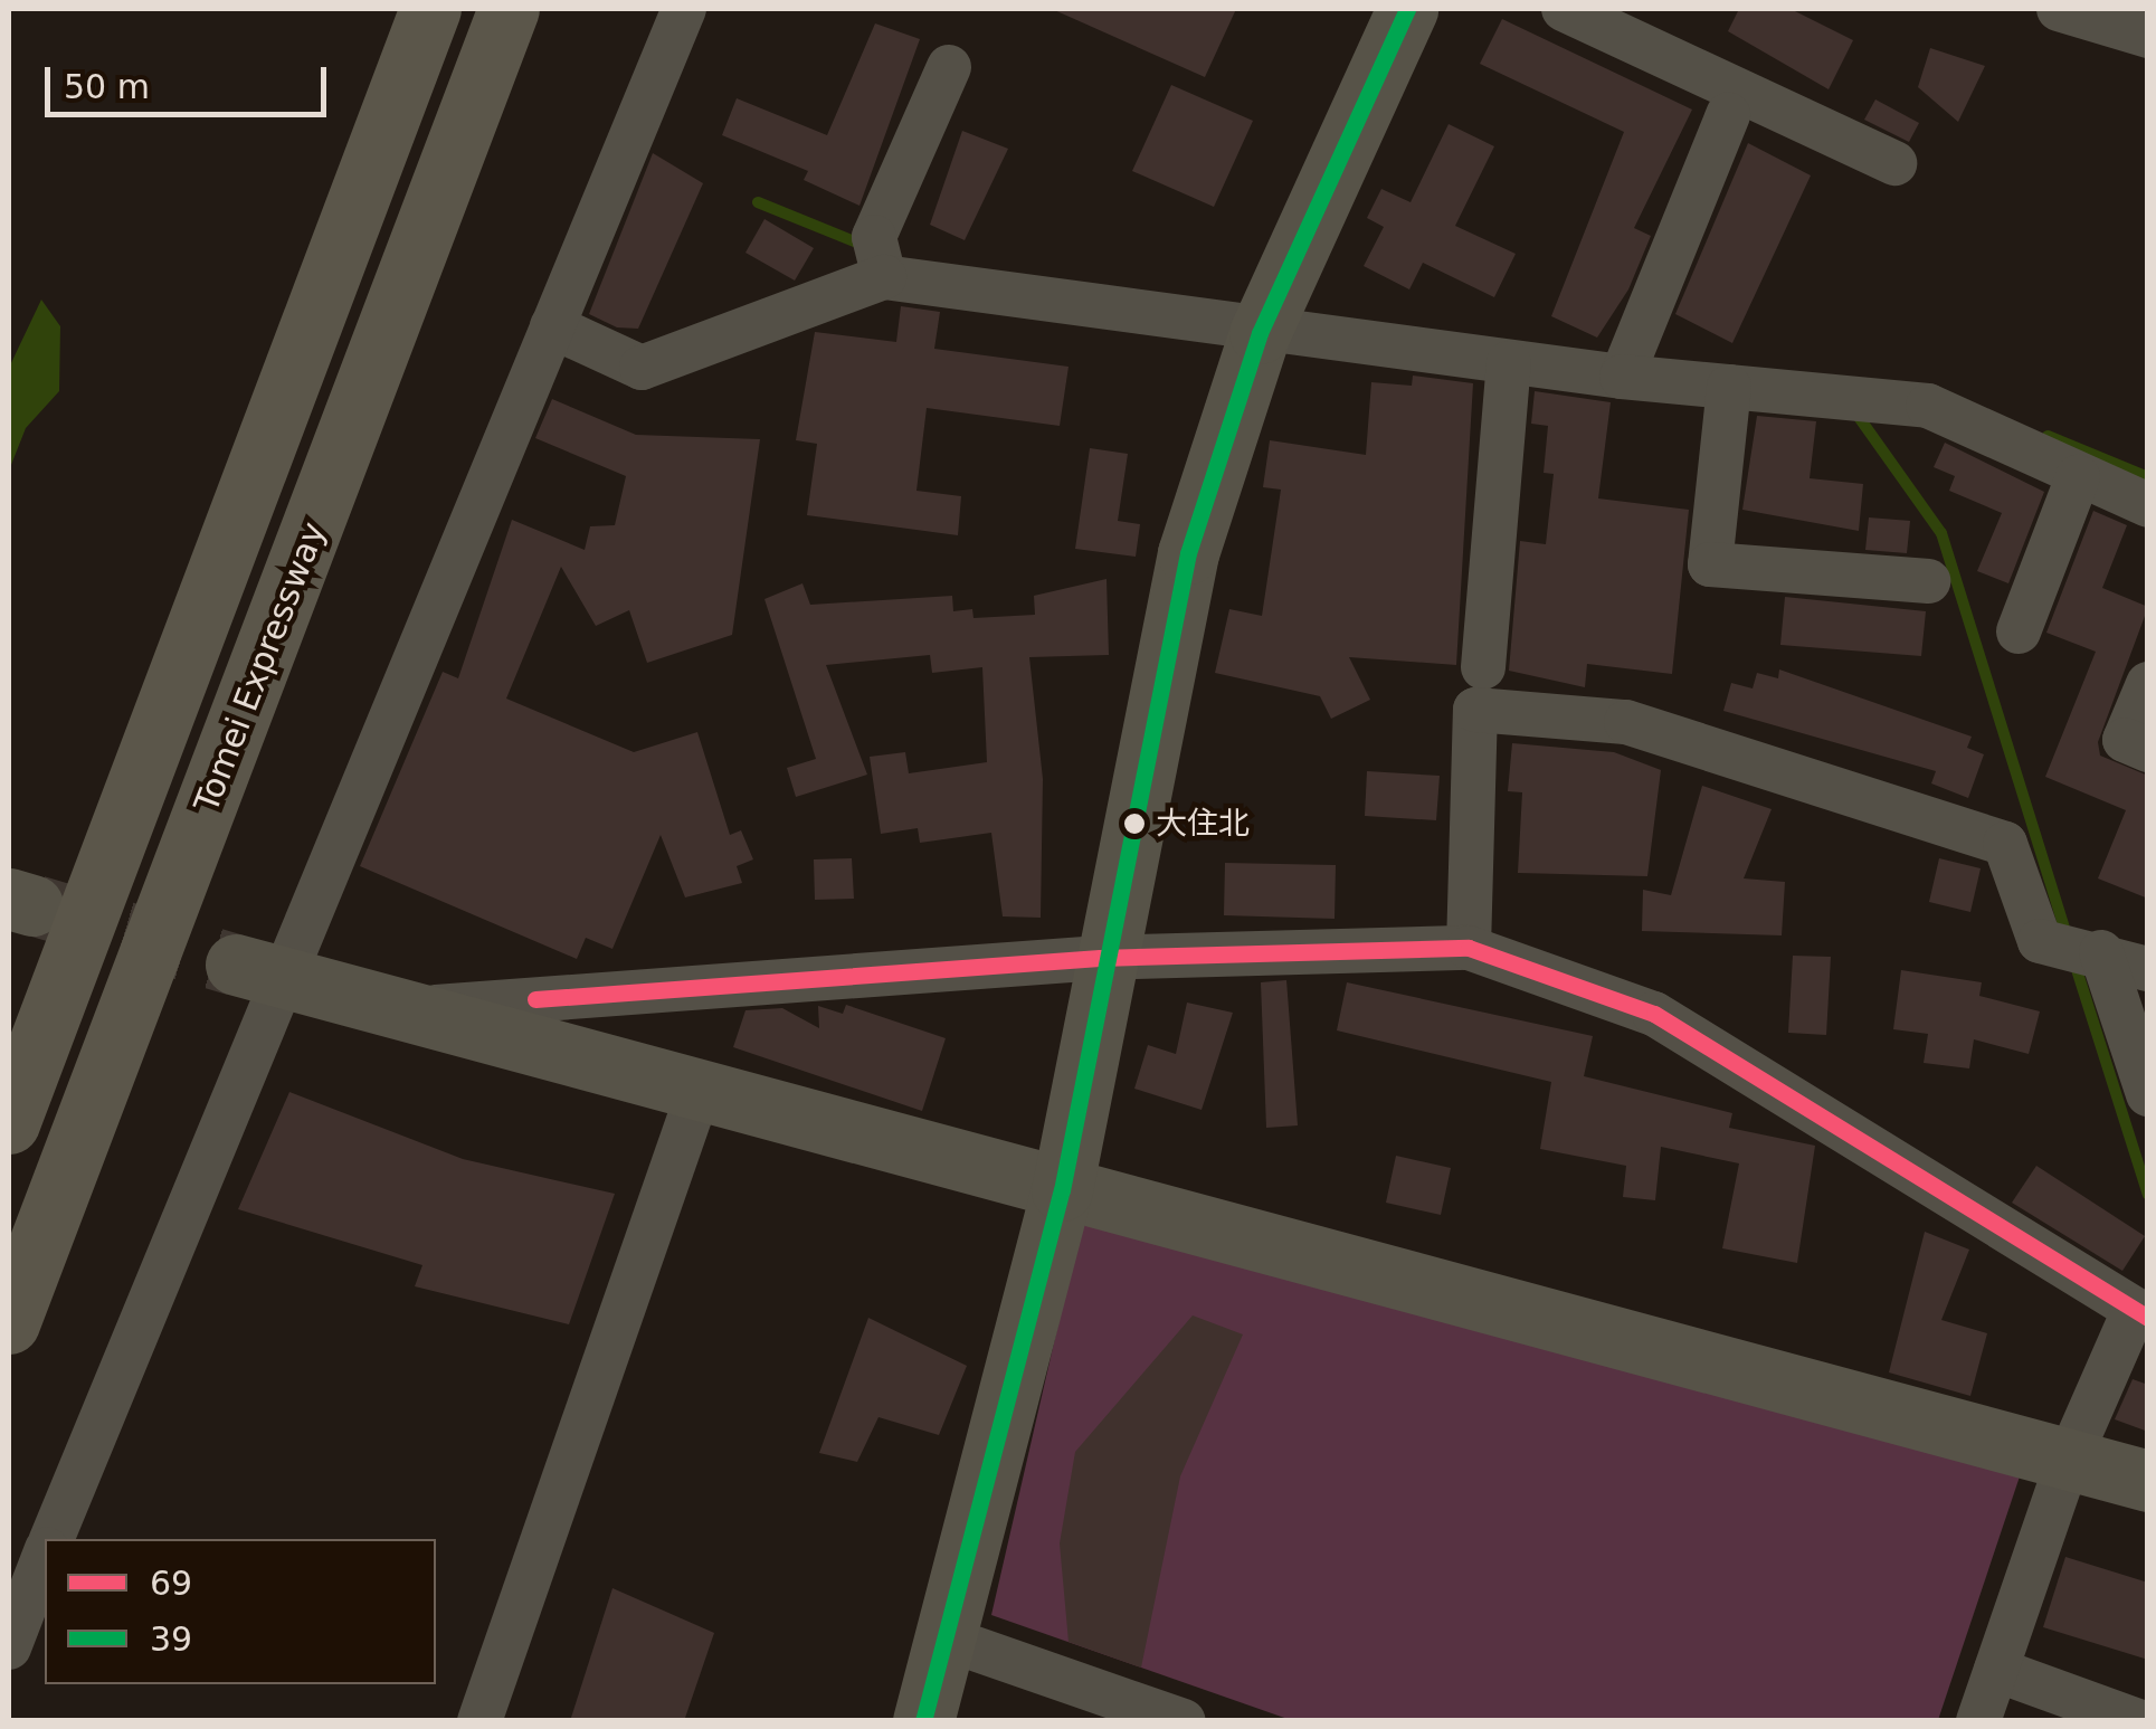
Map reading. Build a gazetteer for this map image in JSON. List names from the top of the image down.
{
  "streets": {
    "highway": ["Tomei Expressway"]
  },
  "places": ["大住北"],
  "lines": ["transit line 39", "transit line 69"],
  "legend": ["69", "39"],
  "scale_bar": "50 m"
}
